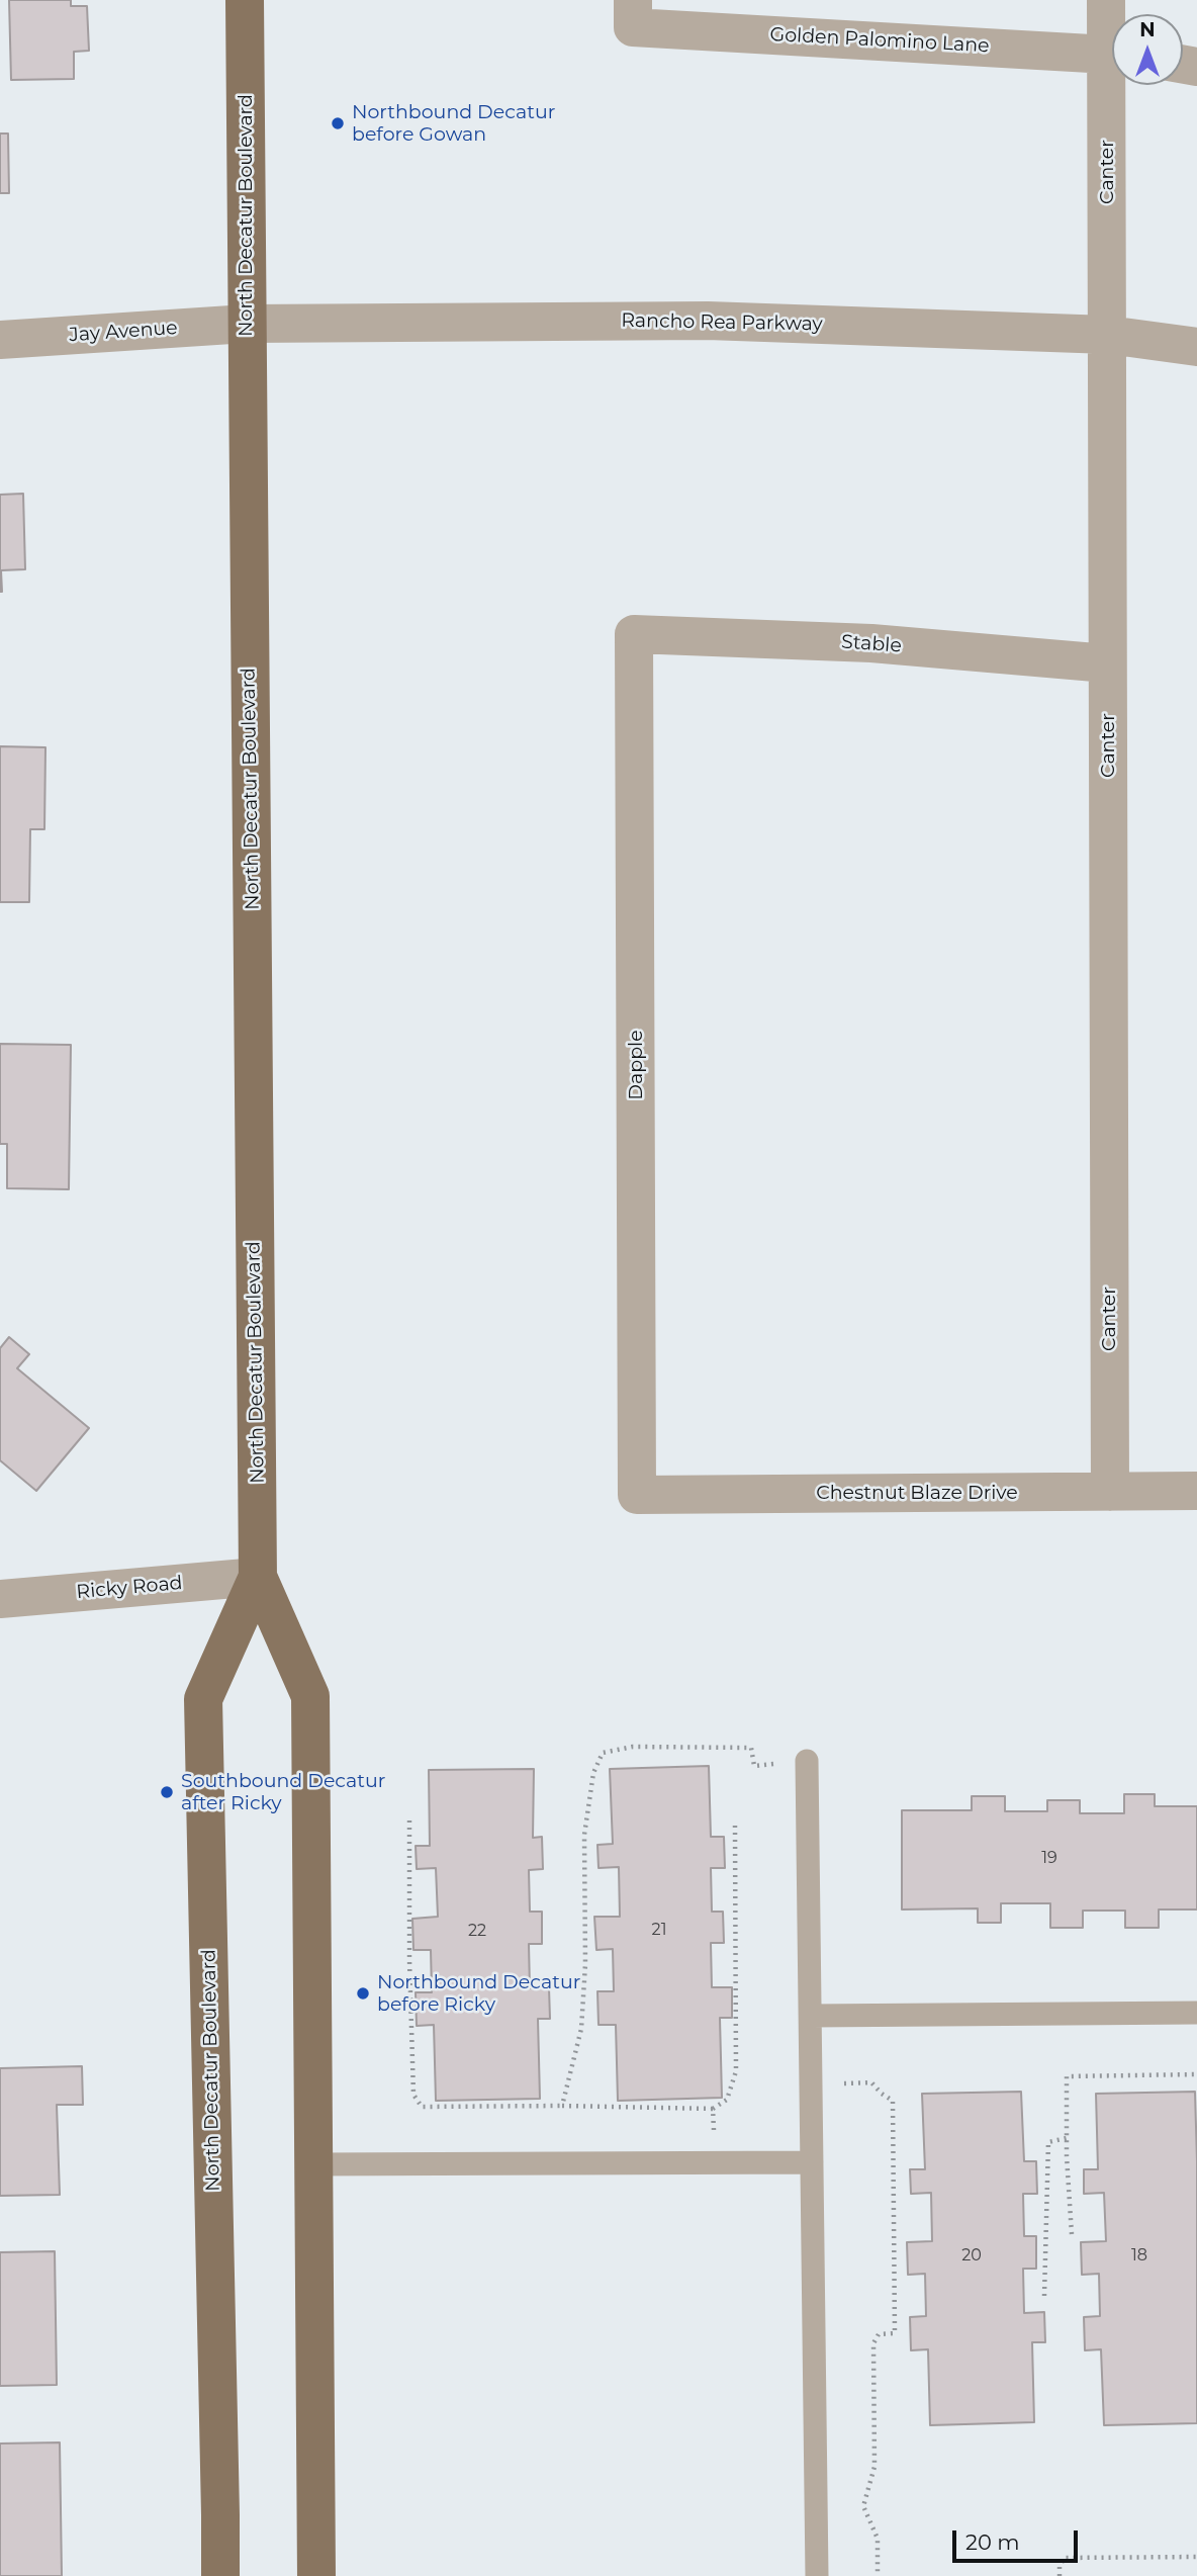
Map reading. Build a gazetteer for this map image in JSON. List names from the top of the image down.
{
  "streets": {
    "main road": ["North Decatur Boulevard"],
    "street": [
      "Golden Palomino Lane",
      "Canter",
      "Rancho Rea Parkway",
      "Jay Avenue",
      "Stable",
      "Dapple",
      "Chestnut Blaze Drive",
      "Ricky Road"
    ]
  },
  "crossings": [
    ["Canter", "Rancho Rea Parkway"],
    ["Canter", "Stable"],
    ["Canter", "Chestnut Blaze Drive"],
    ["North Decatur Boulevard", "Rancho Rea Parkway"],
    ["North Decatur Boulevard", "Jay Avenue"],
    ["North Decatur Boulevard", "Ricky Road"],
    ["Rancho Rea Parkway", "Jay Avenue"],
    ["Stable", "Dapple"],
    ["Dapple", "Chestnut Blaze Drive"]
  ],
  "places": ["Northbound Decatur before Gowan", "Southbound Decatur after Ricky", "Northbound Decatur before Ricky"],
  "house_numbers": [
    "19",
    "21",
    "22",
    "20",
    "18"
  ],
  "scale_bar": "20 m",
  "north": "top"
}
